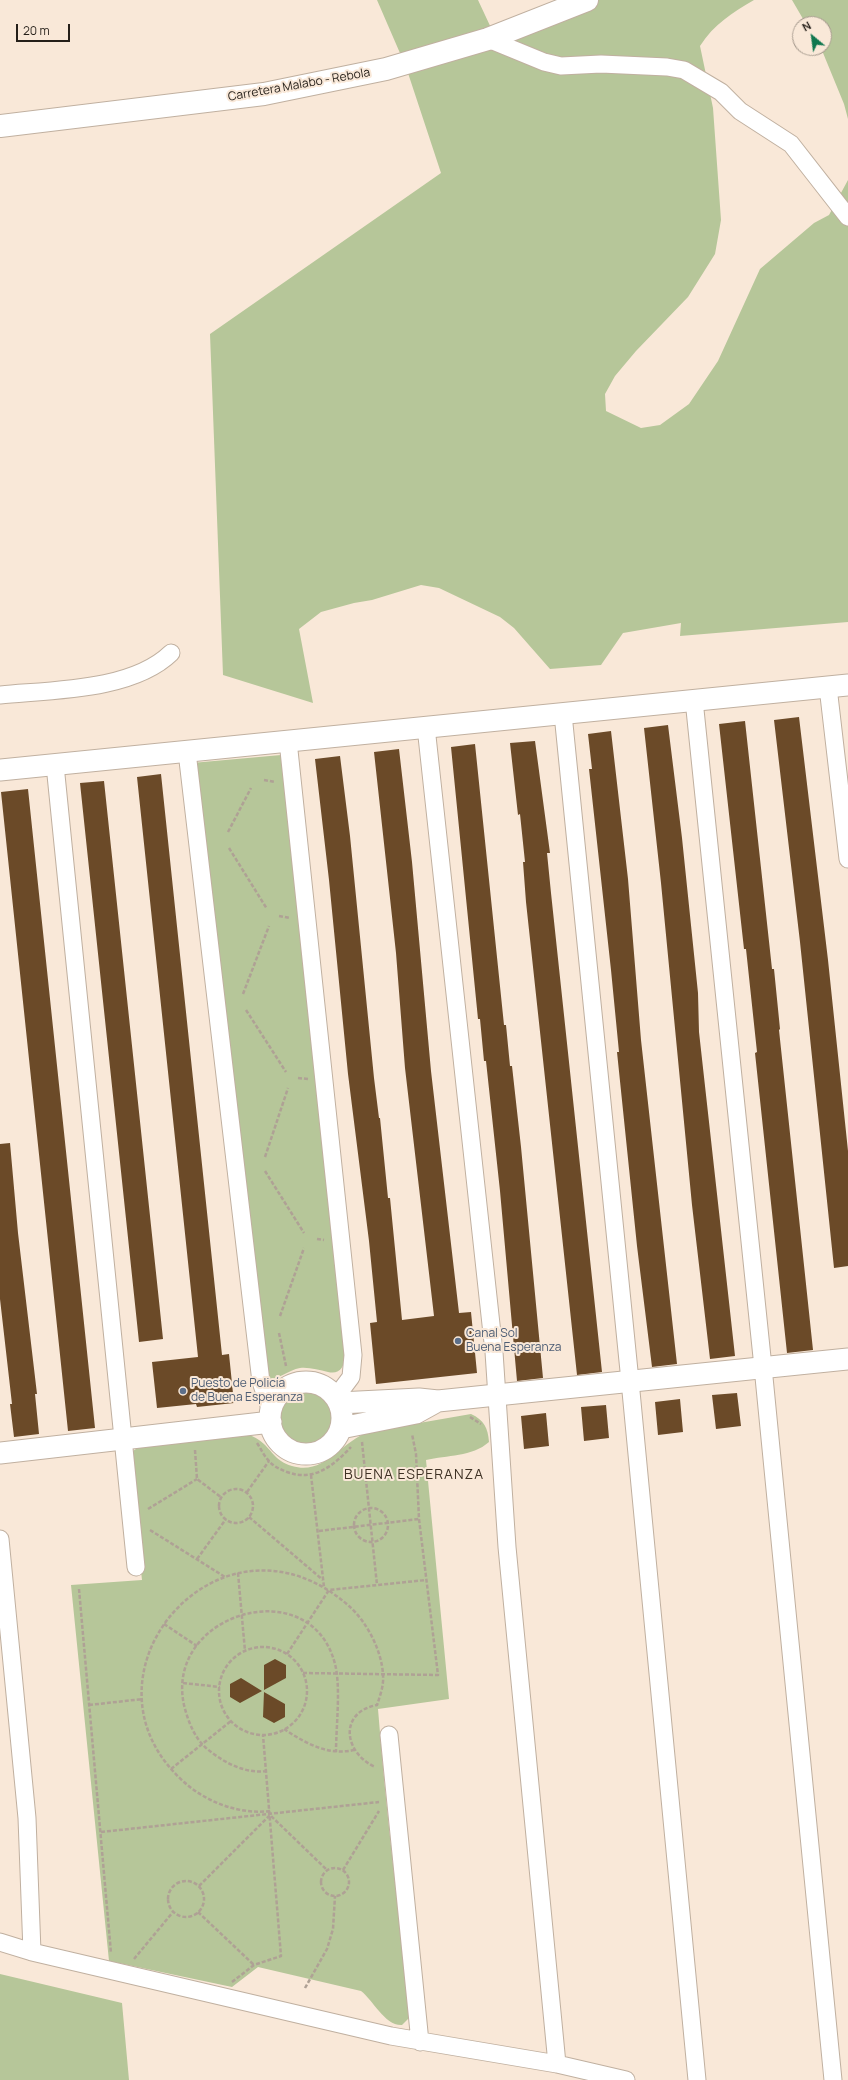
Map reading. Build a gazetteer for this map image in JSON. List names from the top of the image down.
{
  "streets": {
    "main road": ["Carretera Malabo - Rebola"]
  },
  "districts": ["BUENA ESPERANZA"],
  "places": ["Canal Sol Buena Esperanza", "Puesto de Policía de Buena Esperanza"],
  "scale_bar": "20 m",
  "north": "top left"
}
